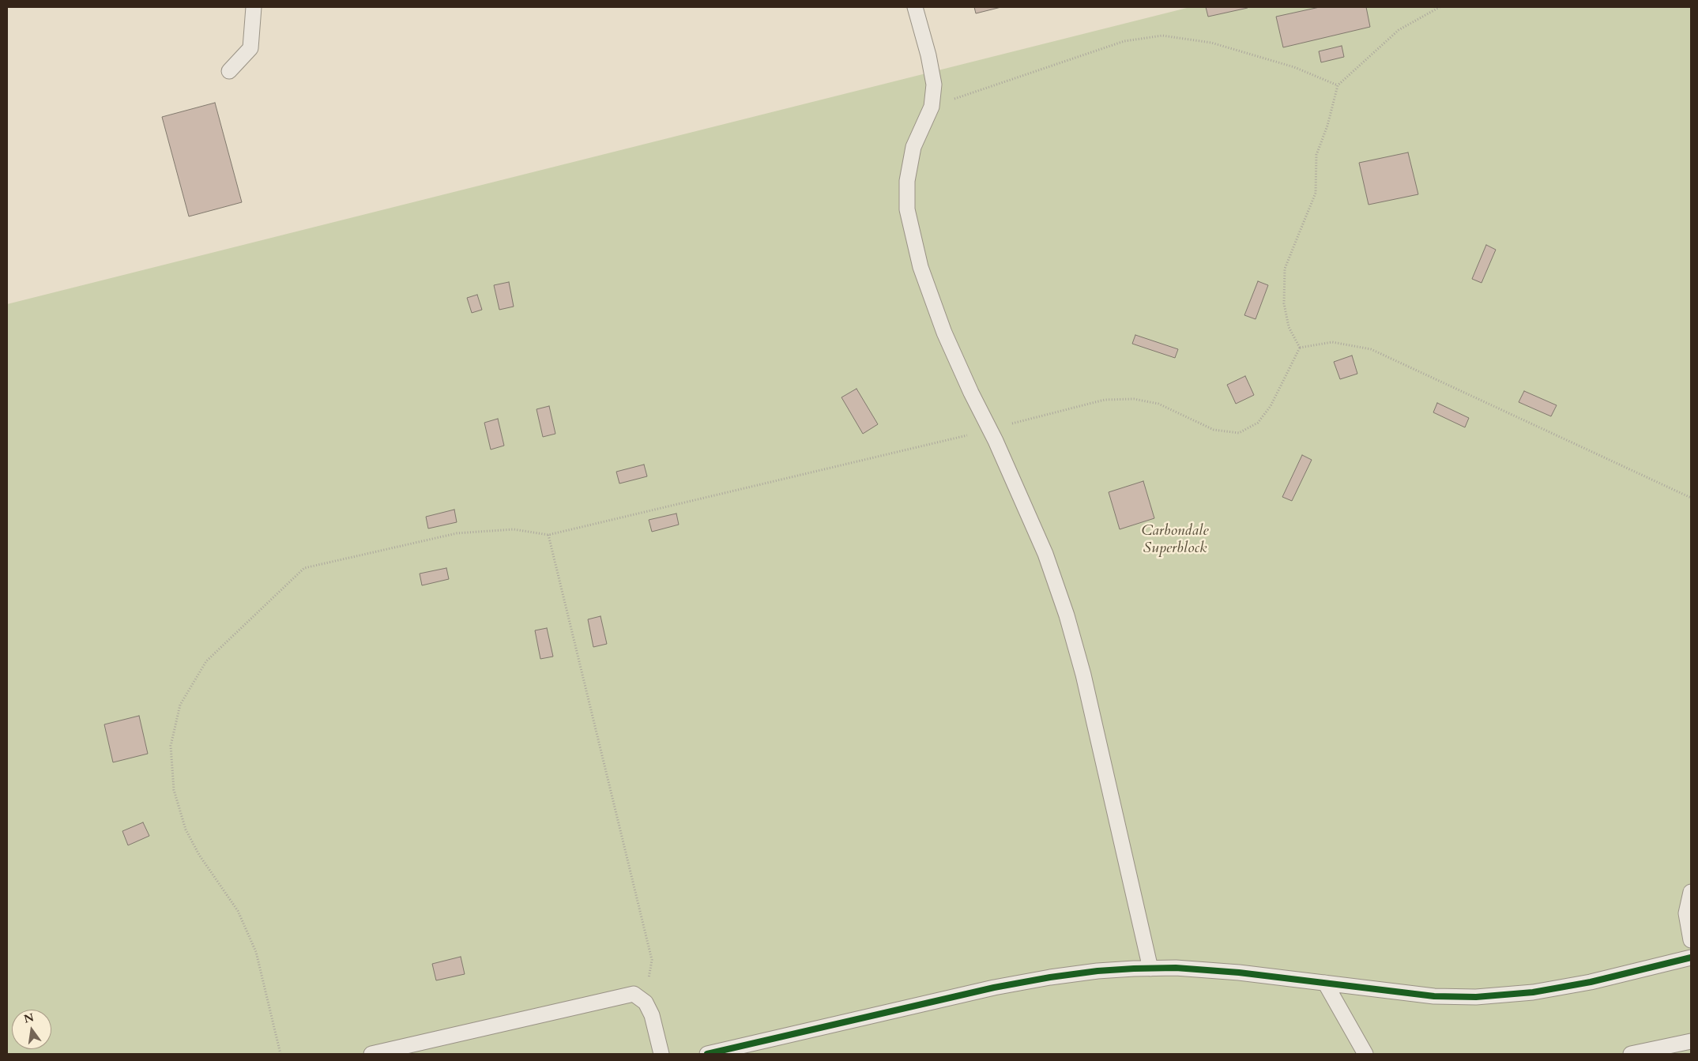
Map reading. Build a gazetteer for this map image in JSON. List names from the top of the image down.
{
  "parks": ["Carbondale Superblock"],
  "north": "top"
}
